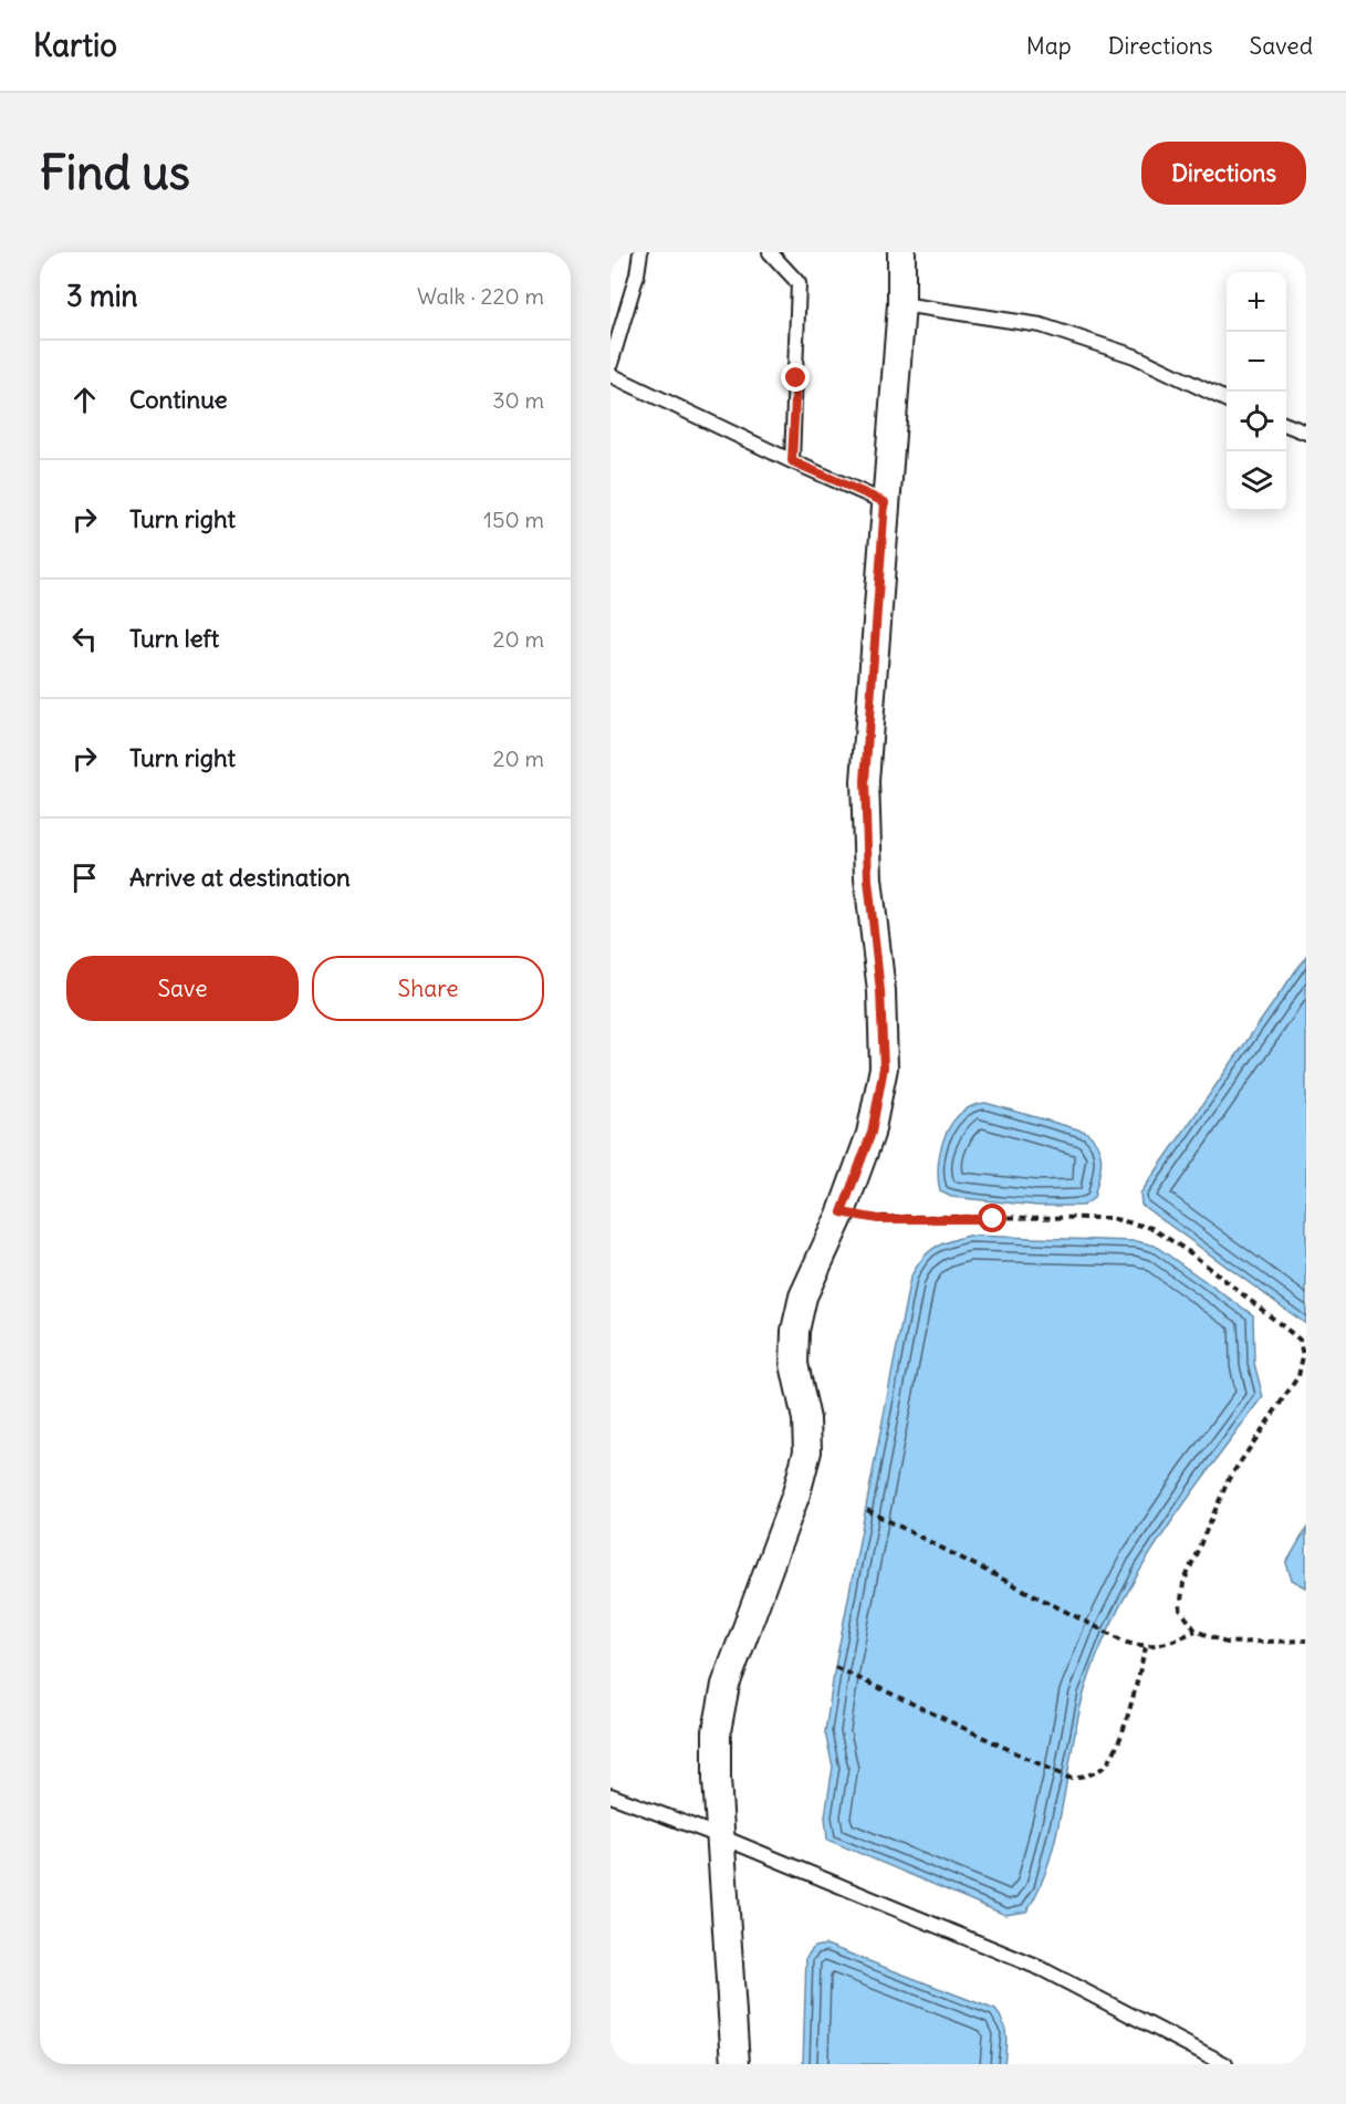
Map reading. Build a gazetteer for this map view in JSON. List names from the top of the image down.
{
  "page": {
    "header": "Kartio",
    "nav": ["Map", "Directions", "Saved"],
    "buttons": [
      "Directions",
      ["Save", "Share"]
    ],
    "title": "Find us",
    "heading": ["3 min", "Walk · 220 m"],
    "map_buttons": ["+", "−"],
    "list": [
      ["Continue", "30 m"],
      ["Turn right", "150 m"],
      ["Turn left", "20 m"],
      ["Turn right", "20 m"],
      "Arrive at destination"
    ]
  }
}
